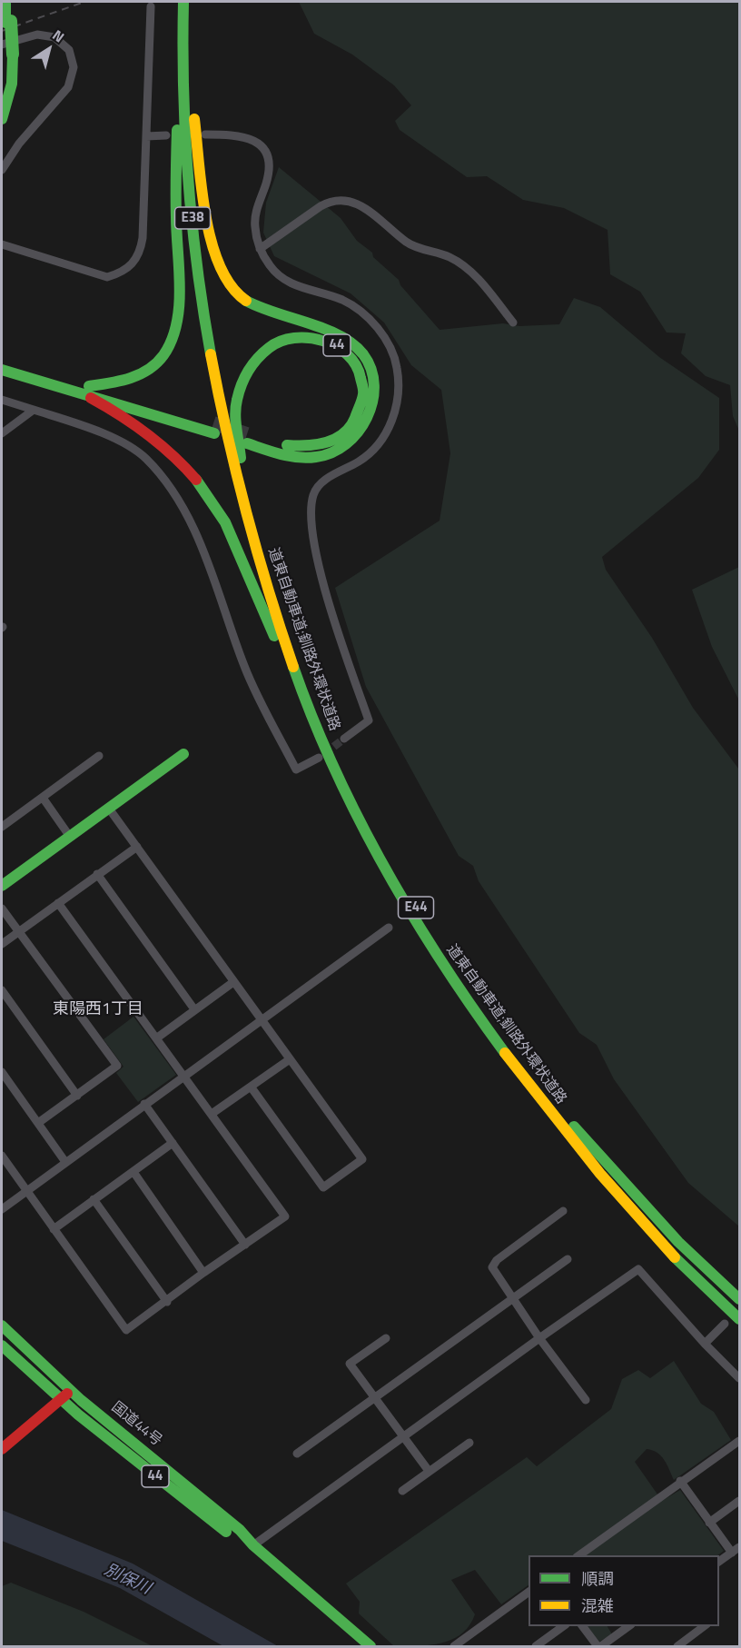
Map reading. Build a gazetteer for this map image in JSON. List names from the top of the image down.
{
  "streets": {
    "main road": [
      "E38",
      "44",
      "道東自動車道;釧路外環状道路",
      "E44",
      "国道44号"
    ]
  },
  "crossings": [
    ["44", "道東自動車道;釧路外環状道路"]
  ],
  "districts": ["東陽西1丁目"],
  "water": ["別保川"],
  "legend": ["順調", "混雑"],
  "north": "top right"
}
